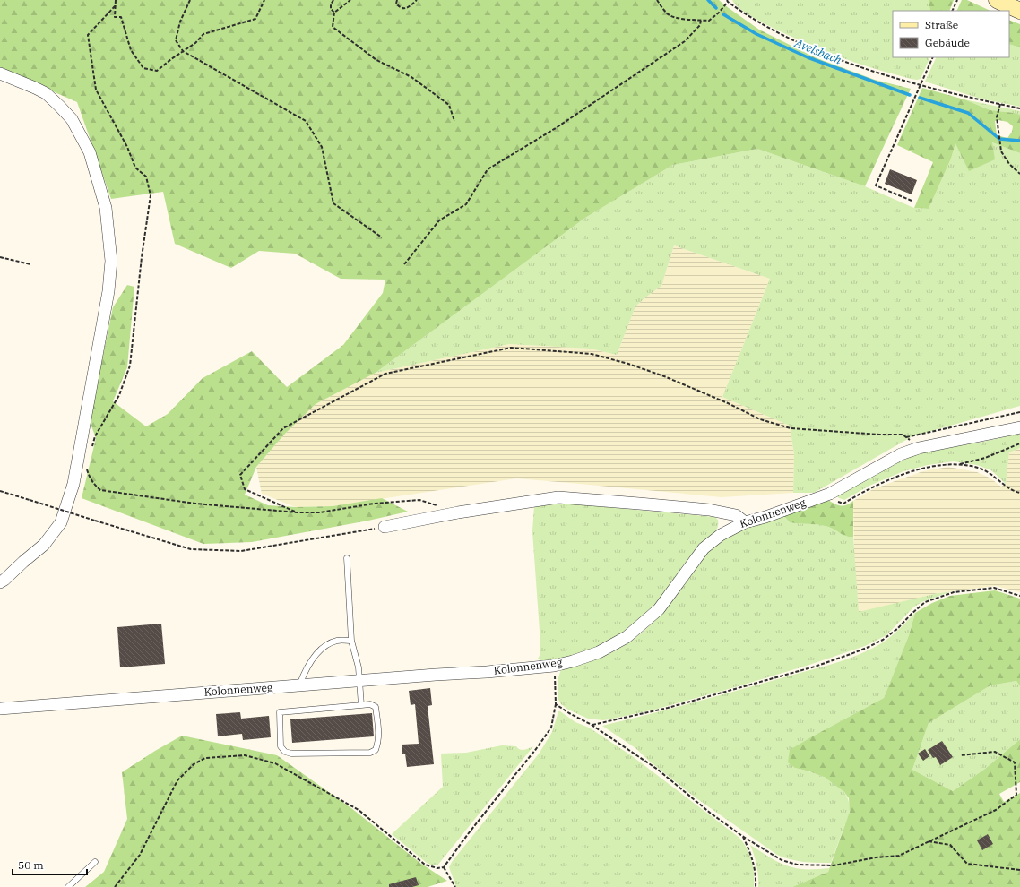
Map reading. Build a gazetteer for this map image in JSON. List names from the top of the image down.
{
  "streets": {
    "street": ["Kolonnenweg"]
  },
  "water": ["Avelsbach"],
  "legend": ["Straße", "Gebäude"],
  "scale_bar": "50 m"
}
